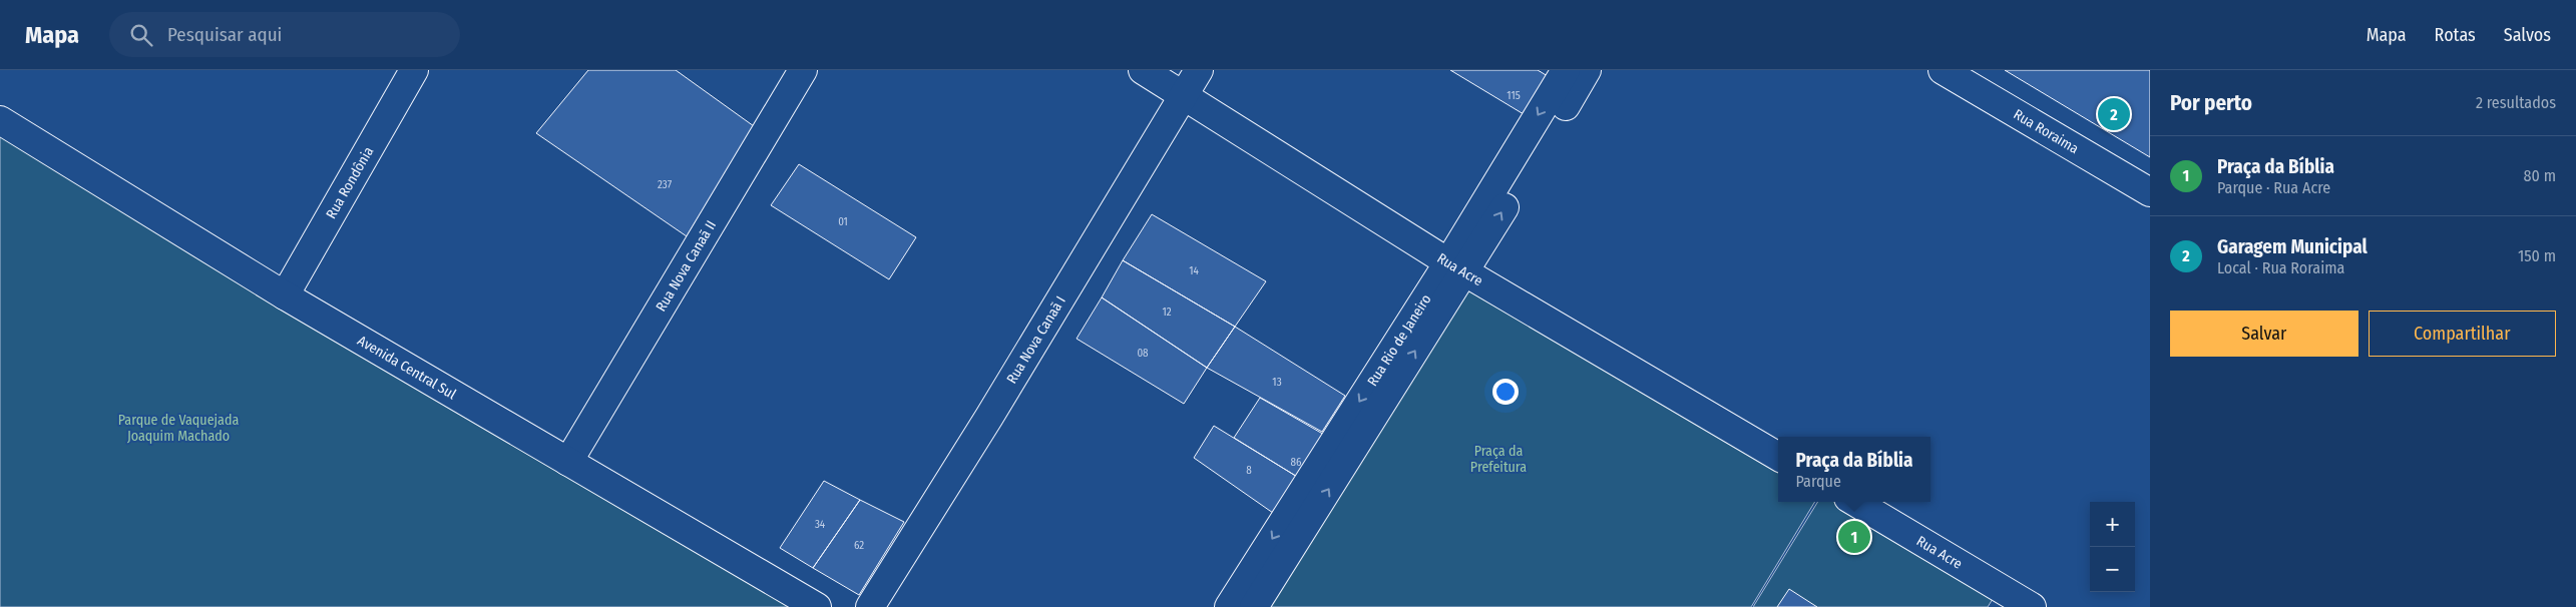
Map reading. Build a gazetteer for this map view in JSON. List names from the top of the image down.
{
  "streets": {
    "street": [
      "Rua Roraima",
      "Rua Rondônia",
      "Rua Nova Canaã II",
      "Rua Acre",
      "Rua Nova Canaã I",
      "Rua Rio de Janeiro",
      "Avenida Central Sul"
    ]
  },
  "crossings": [
    ["Rua Rondônia", "Avenida Central Sul"],
    ["Rua Nova Canaã II", "Avenida Central Sul"],
    ["Rua Acre", "Rua Nova Canaã I"],
    ["Rua Acre", "Rua Rio de Janeiro"]
  ],
  "parks": ["Parque de Vaquejada Joaquim Machado", "Praça da Prefeitura"],
  "house_numbers": [
    "115",
    "237",
    "01",
    "14",
    "12",
    "08",
    "13",
    "86",
    "8",
    "34",
    "62"
  ],
  "page": {
    "header": "Mapa",
    "search": "Pesquisar aqui",
    "nav": ["Mapa", "Rotas", "Salvos"],
    "heading": ["Por perto", "2 resultados"],
    "pins": ["2", "1"],
    "list": [
      {
        "mark": "1",
        "name": "Praça da Bíblia",
        "note": "Parque · Rua Acre",
        "value": "80 m"
      },
      {
        "mark": "2",
        "name": "Garagem Municipal",
        "note": "Local · Rua Roraima",
        "value": "150 m"
      }
    ],
    "buttons": ["Salvar", "Compartilhar"],
    "popup": ["Praça da Bíblia", "Parque"],
    "map_buttons": ["+", "−"]
  }
}
